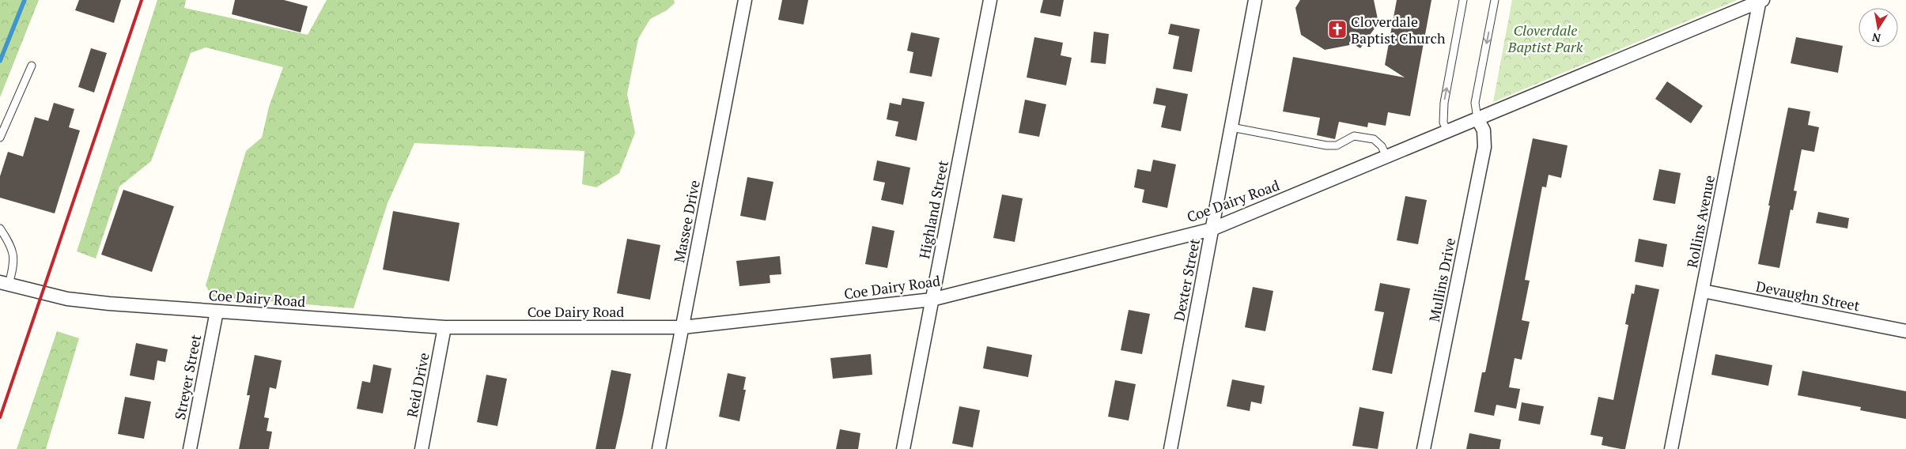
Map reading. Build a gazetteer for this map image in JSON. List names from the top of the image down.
{
  "streets": {
    "street": [
      "Coe Dairy Road",
      "Highland Street",
      "Massee Drive",
      "Rollins Avenue",
      "Dexter Street",
      "Mullins Drive",
      "Devaughn Street",
      "Streyer Street",
      "Reid Drive"
    ]
  },
  "crossings": [
    ["Coe Dairy Road", "Highland Street"],
    ["Coe Dairy Road", "Massee Drive"],
    ["Coe Dairy Road", "Rollins Avenue"],
    ["Coe Dairy Road", "Dexter Street"],
    ["Coe Dairy Road", "Mullins Drive"],
    ["Coe Dairy Road", "Streyer Street"],
    ["Coe Dairy Road", "Reid Drive"],
    ["Rollins Avenue", "Devaughn Street"]
  ],
  "parks": ["Cloverdale Baptist Park"],
  "places": {
    "church": ["Cloverdale Baptist Church"]
  },
  "north": "bottom"
}
